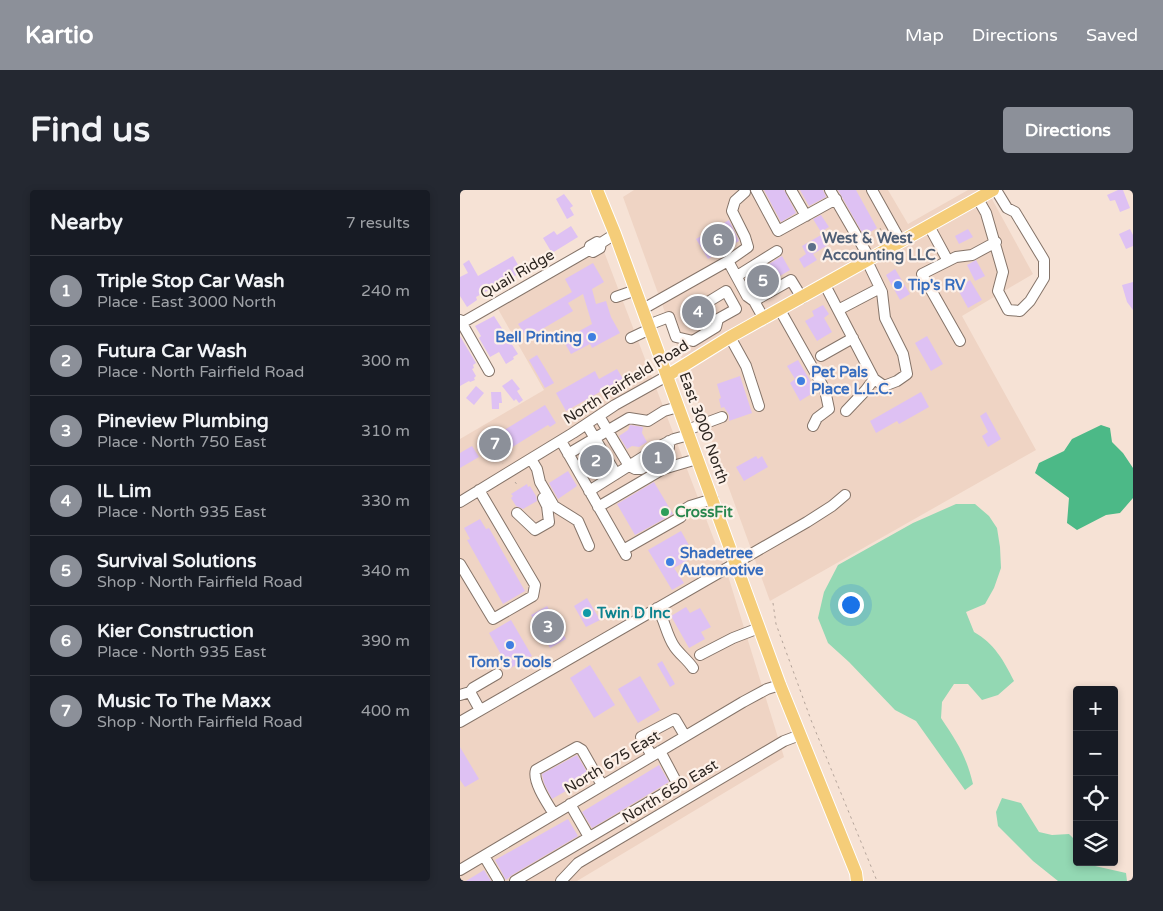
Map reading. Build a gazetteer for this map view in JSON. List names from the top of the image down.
{
  "streets": {
    "main road": ["North Fairfield Road", "East 3000 North"],
    "street": ["Quail Ridge", "North 675 East", "North 650 East"]
  },
  "crossings": [
    ["Quail Ridge", "East 3000 North"],
    ["North Fairfield Road", "East 3000 North"],
    ["East 3000 North", "North 675 East"],
    ["East 3000 North", "North 650 East"]
  ],
  "places": [
    "West & West Accounting LLC",
    "Tip's RV",
    "Bell Printing",
    "Pet Pals Place L.L.C.",
    "CrossFit",
    "Shadetree Automotive",
    "Twin D Inc",
    "Tom's Tools"
  ],
  "page": {
    "header": "Kartio",
    "nav": ["Map", "Directions", "Saved"],
    "buttons": "Directions",
    "title": "Find us",
    "heading": ["Nearby", "7 results"],
    "pins": [
      "6",
      "5",
      "4",
      "7",
      "1",
      "2",
      "3"
    ],
    "list": [
      {
        "mark": "1",
        "name": "Triple Stop Car Wash",
        "note": "Place · East 3000 North",
        "value": "240 m"
      },
      {
        "mark": "2",
        "name": "Futura Car Wash",
        "note": "Place · North Fairfield Road",
        "value": "300 m"
      },
      {
        "mark": "3",
        "name": "Pineview Plumbing",
        "note": "Place · North 750 East",
        "value": "310 m"
      },
      {
        "mark": "4",
        "name": "IL Lim",
        "note": "Place · North 935 East",
        "value": "330 m"
      },
      {
        "mark": "5",
        "name": "Survival Solutions",
        "note": "Shop · North Fairfield Road",
        "value": "340 m"
      },
      {
        "mark": "6",
        "name": "Kier Construction",
        "note": "Place · North 935 East",
        "value": "390 m"
      },
      {
        "mark": "7",
        "name": "Music To The Maxx",
        "note": "Shop · North Fairfield Road",
        "value": "400 m"
      }
    ],
    "map_buttons": ["+", "−"]
  }
}
